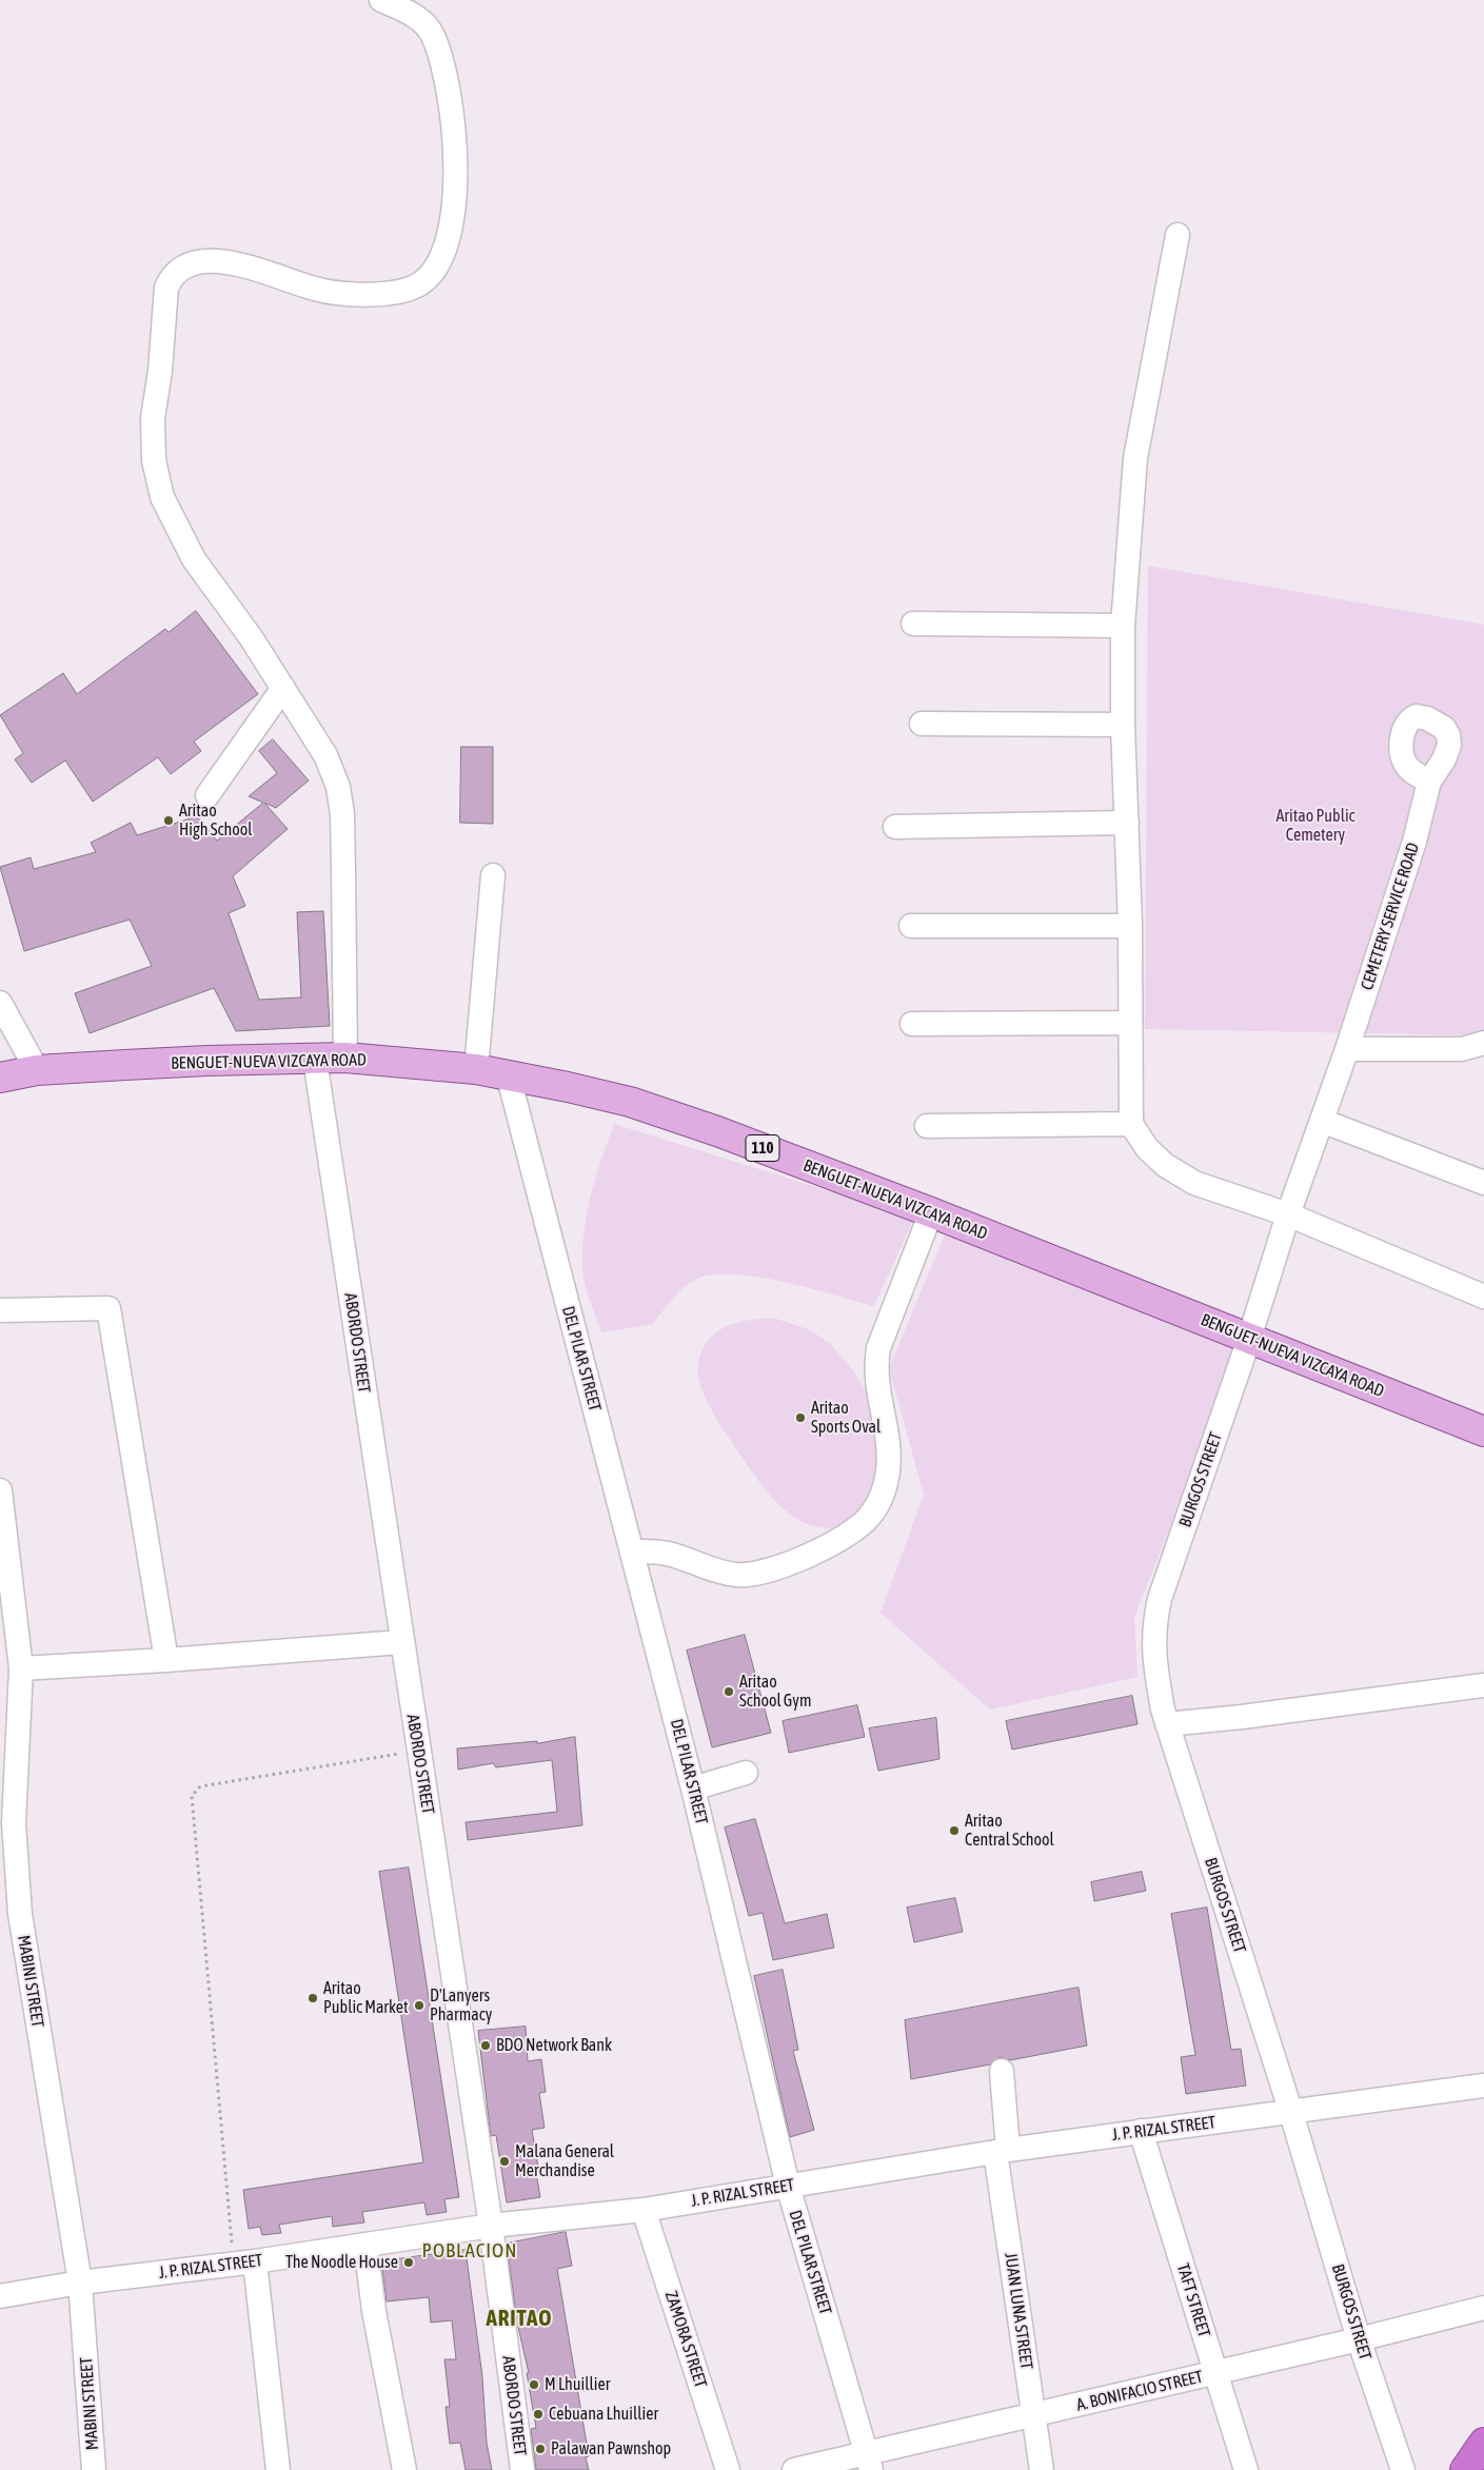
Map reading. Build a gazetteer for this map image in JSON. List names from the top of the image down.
{
  "streets": {
    "main road": ["BENGUET-NUEVA VIZCAYA ROAD", "110"],
    "street": [
      "CEMETERY SERVICE ROAD",
      "ABORDO STREET",
      "DEL PILAR STREET",
      "BURGOS STREET",
      "MABINI STREET",
      "J. P. RIZAL STREET",
      "TAFT STREET",
      "JUAN LUNA STREET",
      "ZAMORA STREET",
      "A. BONIFACIO STREET"
    ]
  },
  "crossings": [
    ["CEMETERY SERVICE ROAD", "BURGOS STREET"],
    ["BENGUET-NUEVA VIZCAYA ROAD", "ABORDO STREET"],
    ["BENGUET-NUEVA VIZCAYA ROAD", "DEL PILAR STREET"],
    ["BENGUET-NUEVA VIZCAYA ROAD", "BURGOS STREET"],
    ["ABORDO STREET", "J. P. RIZAL STREET"],
    ["DEL PILAR STREET", "J. P. RIZAL STREET"],
    ["DEL PILAR STREET", "A. BONIFACIO STREET"],
    ["BURGOS STREET", "J. P. RIZAL STREET"],
    ["BURGOS STREET", "A. BONIFACIO STREET"],
    ["MABINI STREET", "J. P. RIZAL STREET"],
    ["J. P. RIZAL STREET", "TAFT STREET"],
    ["J. P. RIZAL STREET", "JUAN LUNA STREET"],
    ["J. P. RIZAL STREET", "ZAMORA STREET"],
    ["TAFT STREET", "A. BONIFACIO STREET"],
    ["JUAN LUNA STREET", "A. BONIFACIO STREET"]
  ],
  "districts": ["POBLACION", "ARITAO"],
  "parks": ["Aritao Public Cemetery"],
  "places": [
    "Aritao High School",
    "Aritao Sports Oval",
    "Aritao School Gym",
    "Aritao Central School",
    "Aritao Public Market",
    "D'Lanyers Pharmacy",
    "BDO Network Bank",
    "Malana General Merchandise",
    "The Noodle House",
    "M Lhuillier",
    "Cebuana Lhuillier",
    "Palawan Pawnshop"
  ]
}
